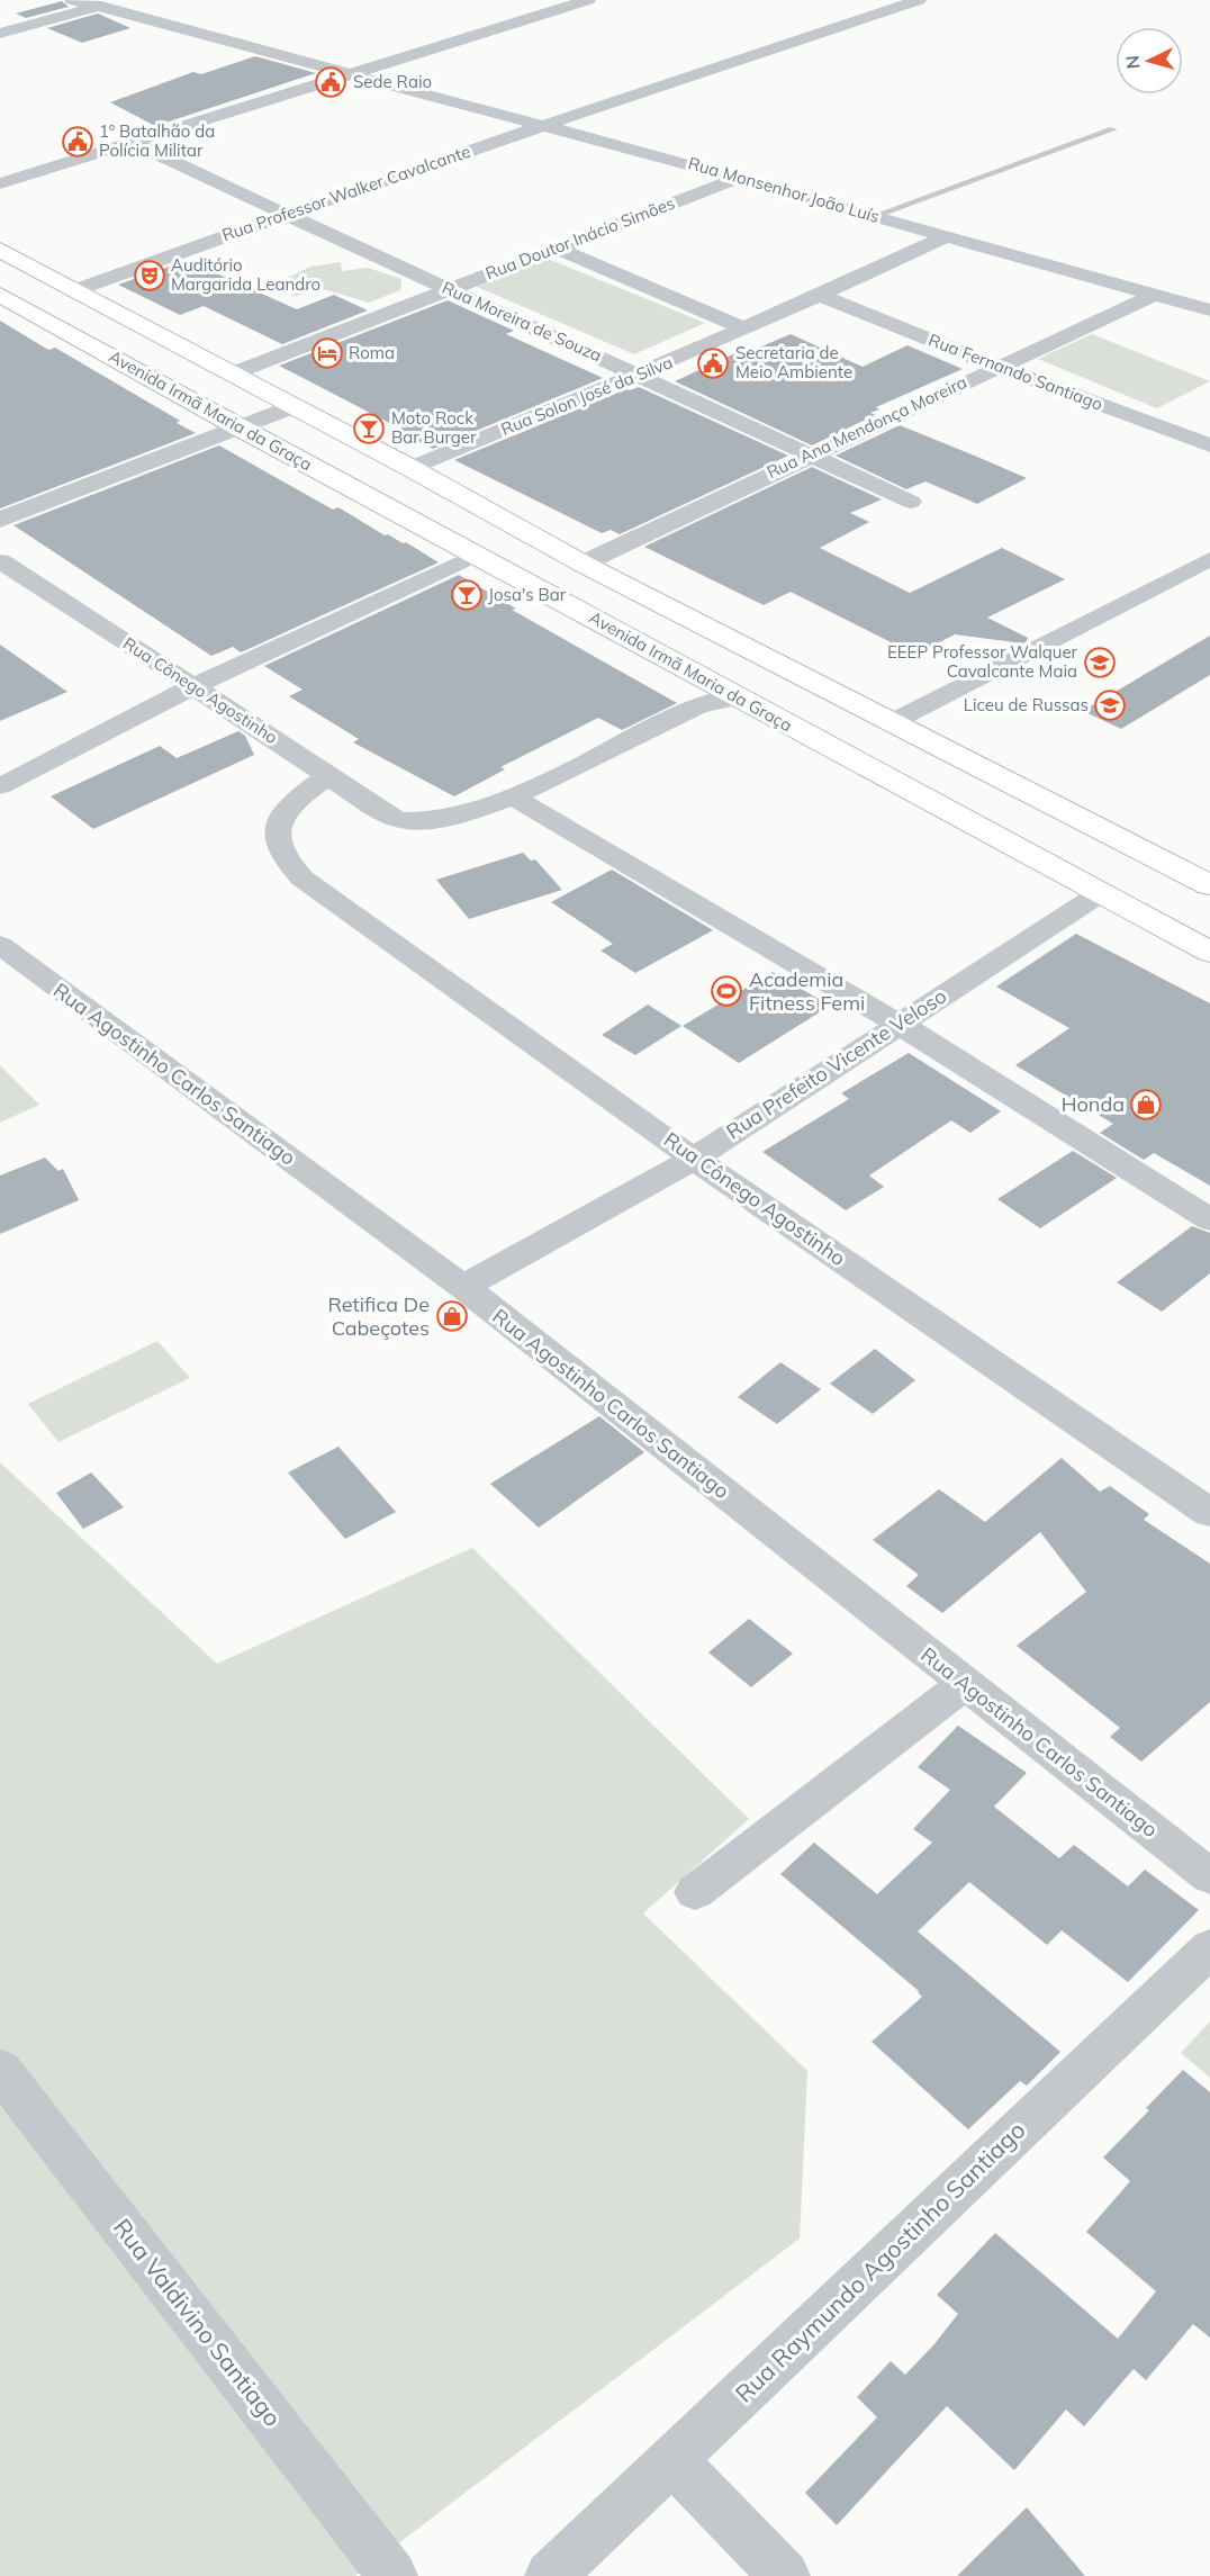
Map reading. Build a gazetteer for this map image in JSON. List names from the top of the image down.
{
  "streets": {
    "main road": ["Avenida Irmã Maria da Graça"],
    "street": [
      "Rua Monsenhor João Luís",
      "Rua Professor Walker Cavalcante",
      "Rua Doutor Inácio Simões",
      "Rua Moreira de Souza",
      "Rua Fernando Santiago",
      "Rua Solon José da Silva",
      "Rua Ana Mendonça Moreira",
      "Rua Cônego Agostinho",
      "Rua Prefeito Vicente Veloso",
      "Rua Agostinho Carlos Santiago",
      "Rua Raymundo Agostinho Santiago",
      "Rua Valdivino Santiago"
    ]
  },
  "crossings": [
    ["Rua Monsenhor João Luís", "Rua Professor Walker Cavalcante"],
    ["Rua Monsenhor João Luís", "Rua Doutor Inácio Simões"],
    ["Rua Monsenhor João Luís", "Rua Solon José da Silva"],
    ["Rua Monsenhor João Luís", "Rua Ana Mendonça Moreira"],
    ["Rua Professor Walker Cavalcante", "Rua Moreira de Souza"],
    ["Rua Doutor Inácio Simões", "Rua Moreira de Souza"],
    ["Rua Moreira de Souza", "Rua Solon José da Silva"],
    ["Rua Moreira de Souza", "Rua Ana Mendonça Moreira"],
    ["Rua Fernando Santiago", "Rua Solon José da Silva"],
    ["Rua Fernando Santiago", "Rua Ana Mendonça Moreira"],
    ["Avenida Irmã Maria da Graça", "Rua Prefeito Vicente Veloso"],
    ["Rua Cônego Agostinho", "Rua Prefeito Vicente Veloso"],
    ["Rua Prefeito Vicente Veloso", "Rua Agostinho Carlos Santiago"]
  ],
  "places": {
    "public building": ["Sede Raio", "1º Batalhão da Polícia Militar", "Secretaria de Meio Ambiente"],
    "theatre": ["Auditório Margarida Leandro"],
    "hotel": ["Roma"],
    "bar": ["Moto Rock Bar Burger", "Josa's Bar"],
    "school or university": ["EEEP Professor Walquer Cavalcante Maia", "Liceu de Russas"],
    "sports": ["Academia Fitness Femi"],
    "shop": ["Honda", "Retifica De Cabeçotes"]
  },
  "north": "left"
}
